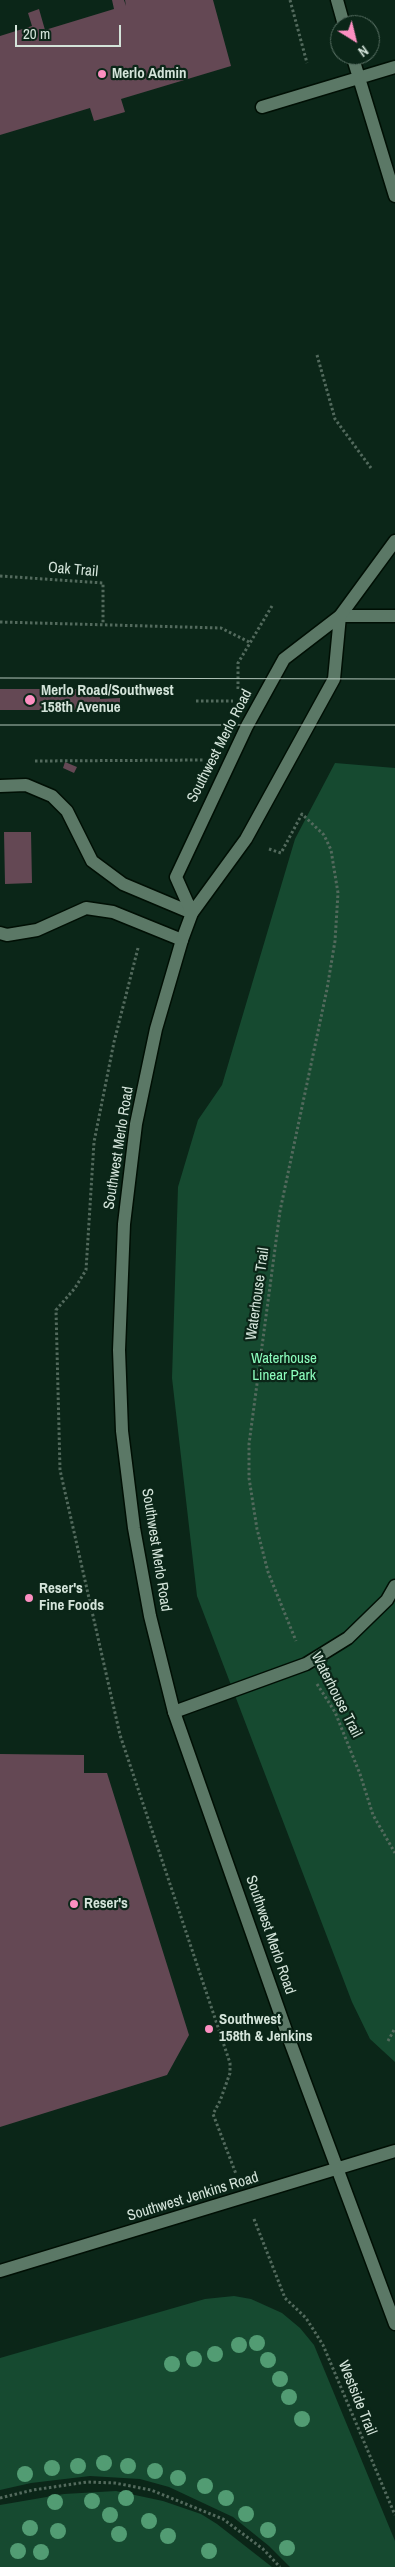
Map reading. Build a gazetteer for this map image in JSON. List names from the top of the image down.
{
  "streets": {
    "street": ["Southwest Merlo Road", "Southwest Jenkins Road"],
    "path": ["Oak Trail", "Waterhouse Trail", "Westside Trail"]
  },
  "crossings": [
    ["Southwest Merlo Road", "Southwest Jenkins Road"]
  ],
  "parks": ["Waterhouse Linear Park"],
  "places": [
    "Merlo Admin",
    "Merlo Road/Southwest 158th Avenue",
    "Reser's Fine Foods",
    "Reser's",
    "Southwest 158th & Jenkins"
  ],
  "scale_bar": "20 m",
  "north": "bottom right"
}
